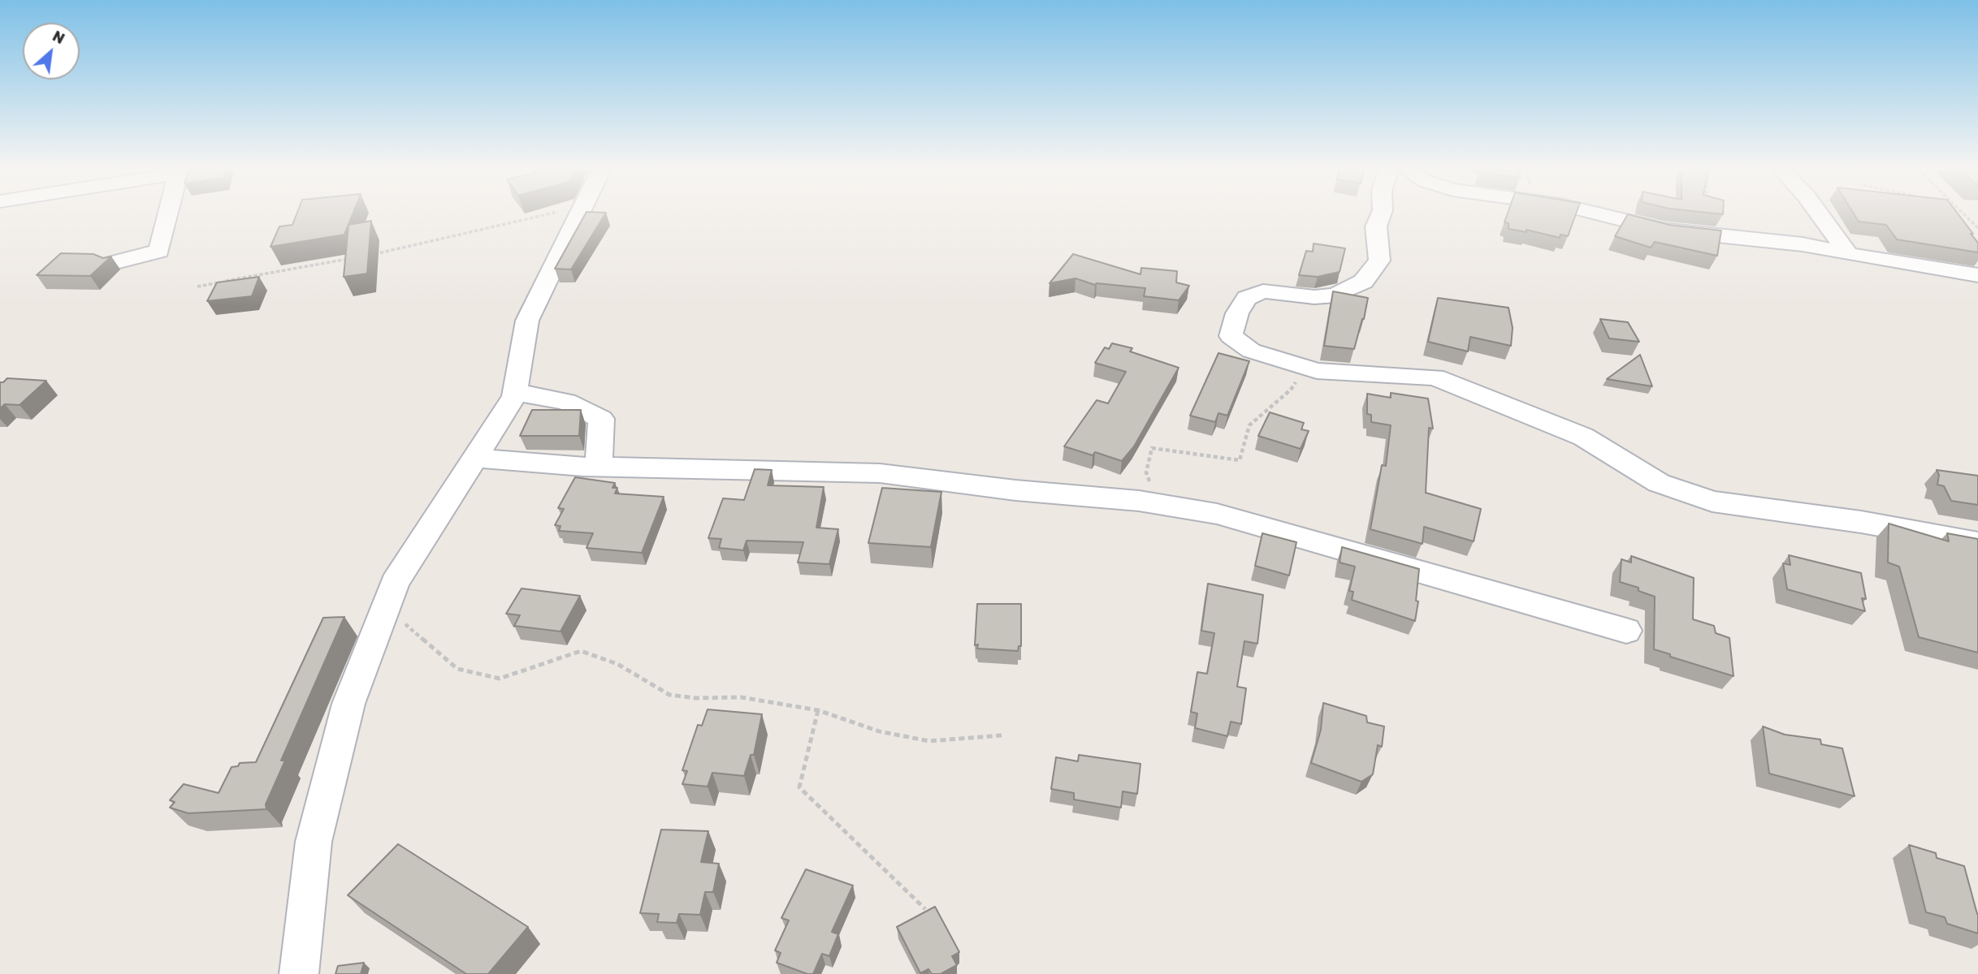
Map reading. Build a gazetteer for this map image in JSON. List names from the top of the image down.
{
  "north": "top right"
}
